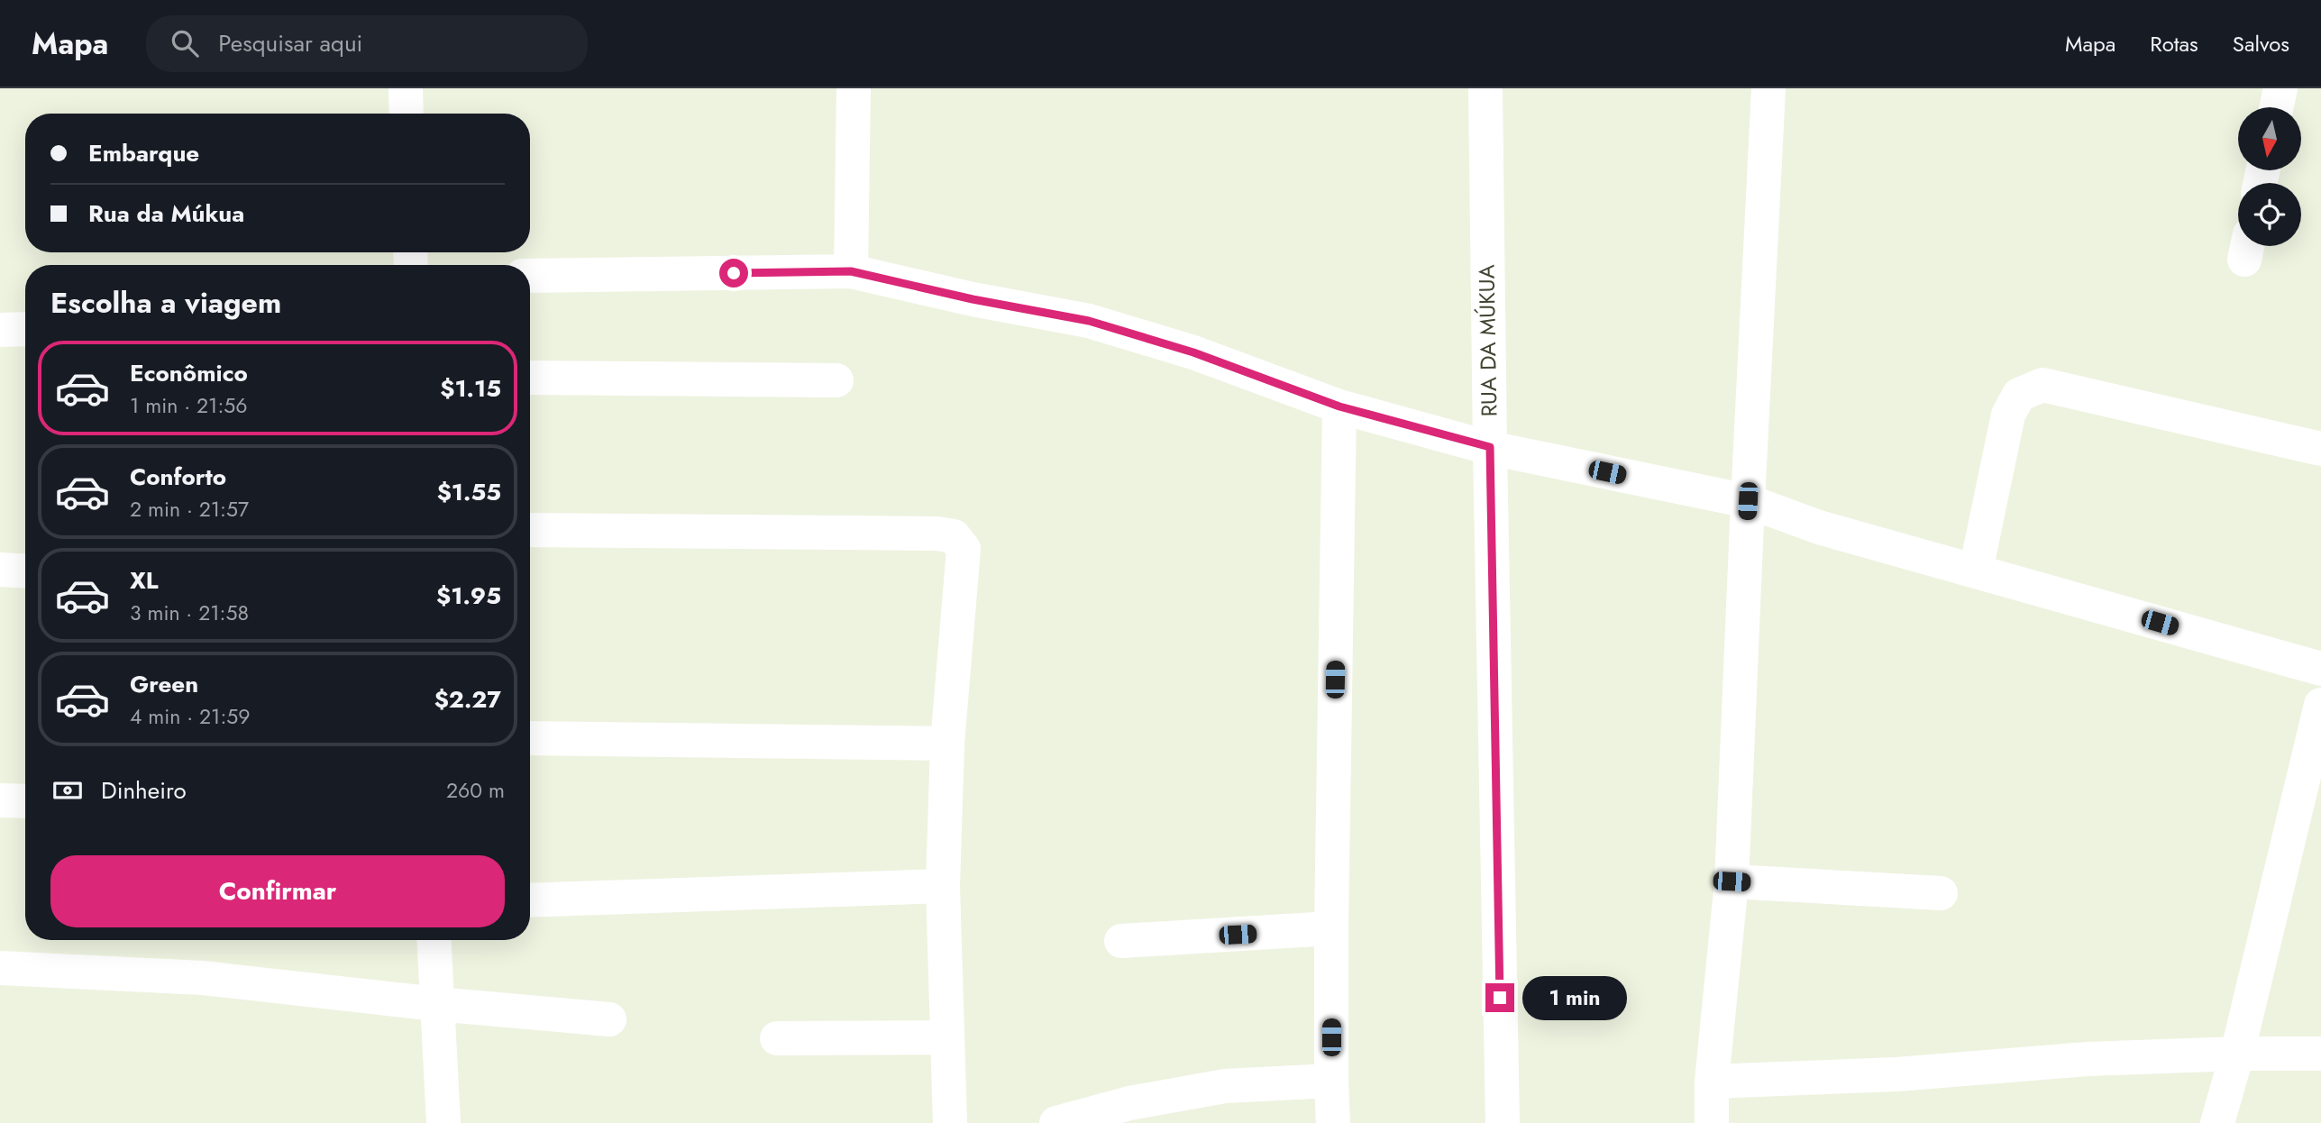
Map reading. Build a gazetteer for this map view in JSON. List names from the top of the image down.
{
  "streets": {
    "street": ["RUA DA MÚKUA"]
  },
  "north": "bottom",
  "page": {
    "header": "Mapa",
    "search": "Pesquisar aqui",
    "nav": ["Mapa", "Rotas", "Salvos"],
    "banner": ["Embarque", "Rua da Múkua"],
    "heading": "Escolha a viagem",
    "list": [
      {
        "name": "Econômico",
        "note": "1 min · 21:56",
        "value": "$1.15"
      },
      {
        "name": "Conforto",
        "note": "2 min · 21:57",
        "value": "$1.55"
      },
      {
        "name": "XL",
        "note": "3 min · 21:58",
        "value": "$1.95"
      },
      {
        "name": "Green",
        "note": "4 min · 21:59",
        "value": "$2.27"
      }
    ],
    "pay": ["Dinheiro", "260 m"],
    "buttons": "Confirmar",
    "bubble": "1 min"
  }
}
